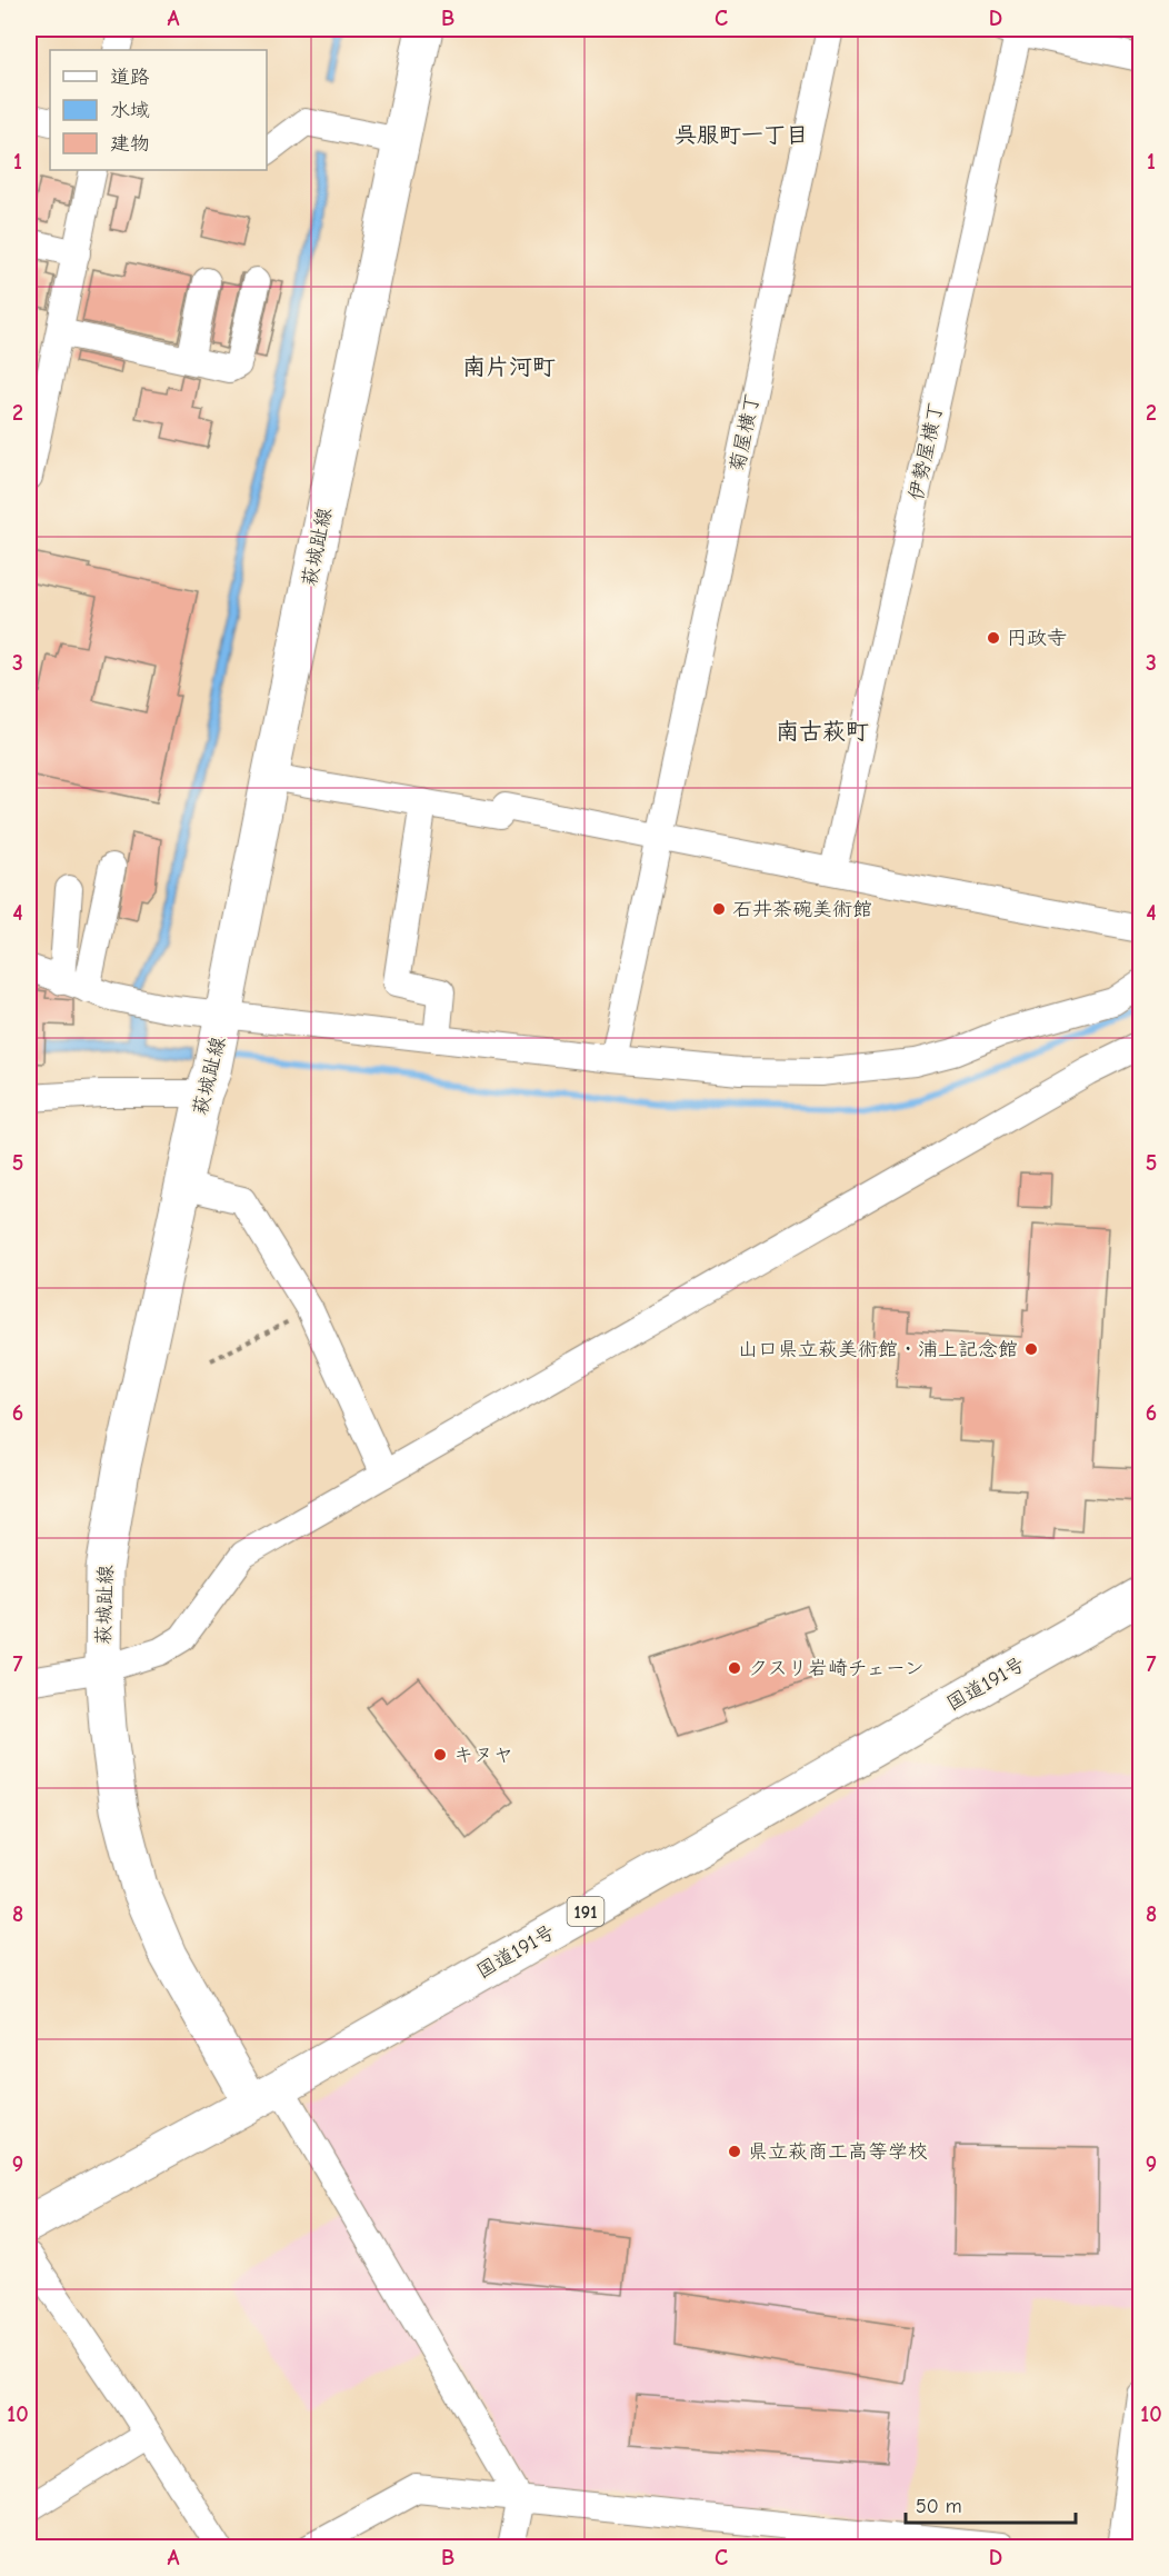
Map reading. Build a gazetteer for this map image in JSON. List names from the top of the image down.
{
  "streets": {
    "main road": ["萩城趾線", "国道191号", "191"],
    "street": ["菊屋横丁", "伊勢屋横丁"]
  },
  "crossings": [
    ["萩城趾線", "国道191号"]
  ],
  "districts": ["呉服町一丁目", "南片河町", "南古萩町"],
  "places": [
    "円政寺",
    "石井茶碗美術館",
    "山口県立萩美術館・浦上記念館",
    "クスリ岩崎チェーン",
    "キヌヤ",
    "県立萩商工高等学校"
  ],
  "legend": ["道路", "水域", "建物"],
  "scale_bar": "50 m",
  "grid": {
    "columns": [
      "A",
      "B",
      "C",
      "D"
    ],
    "rows": [
      "1",
      "2",
      "3",
      "4",
      "5",
      "6",
      "7",
      "8",
      "9",
      "10"
    ]
  }
}
